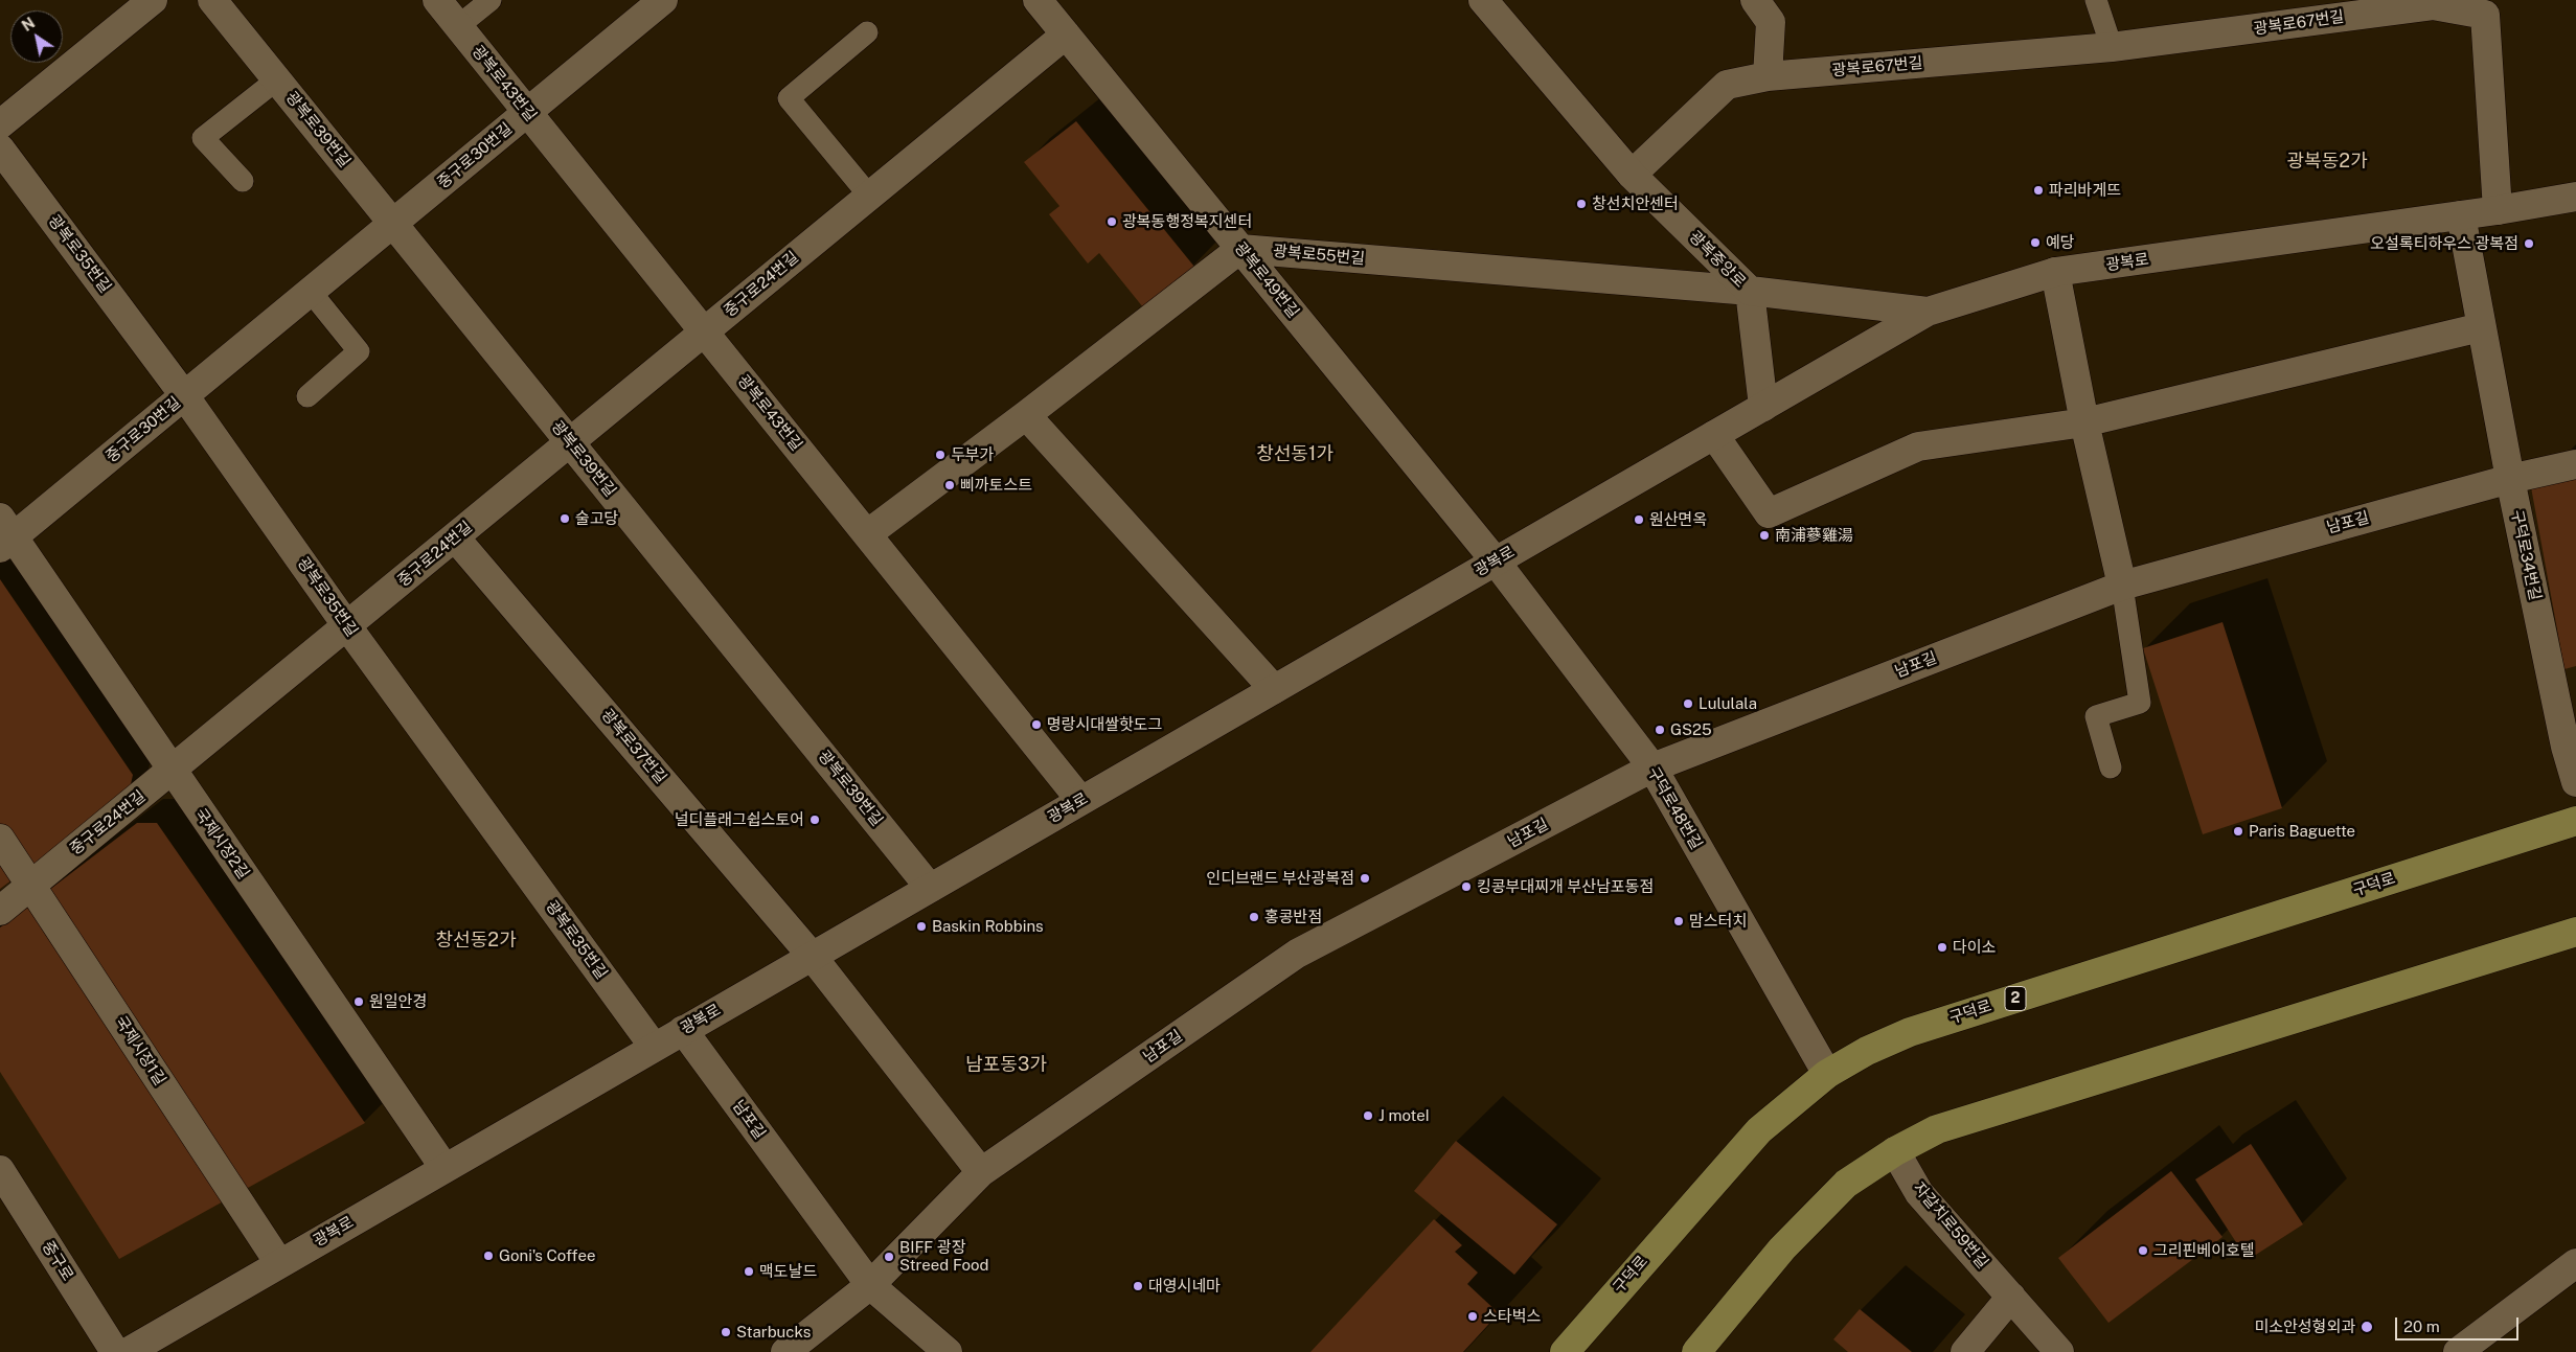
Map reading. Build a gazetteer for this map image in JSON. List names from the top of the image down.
{
  "streets": {
    "main road": ["구덕로", "2"],
    "street": [
      "광복로67번길",
      "광복로43번길",
      "광복로39번길",
      "중구로30번길",
      "광복로35번길",
      "광복로55번길",
      "광복중앙로",
      "광복로",
      "광복로49번길",
      "중구로24번길",
      "남포길",
      "구덕로34번길",
      "광복로37번길",
      "구덕로48번길",
      "국제시장2길",
      "국제시장1길",
      "자갈치로59번길",
      "중구로"
    ]
  },
  "crossings": [
    ["광복로67번길", "광복중앙로"],
    ["광복로67번길", "광복로"],
    ["광복로43번길", "중구로30번길"],
    ["광복로43번길", "광복로"],
    ["광복로43번길", "중구로24번길"],
    ["광복로39번길", "중구로30번길"],
    ["광복로39번길", "광복로"],
    ["광복로39번길", "중구로24번길"],
    ["중구로30번길", "광복로35번길"],
    ["중구로30번길", "국제시장2길"],
    ["광복로35번길", "광복로"],
    ["광복로35번길", "중구로24번길"],
    ["광복로55번길", "광복중앙로"],
    ["광복로55번길", "광복로49번길"],
    ["광복중앙로", "광복로"],
    ["광복로", "광복로49번길"],
    ["광복로", "남포길"],
    ["광복로", "구덕로34번길"],
    ["광복로", "광복로37번길"],
    ["광복로", "구덕로48번길"],
    ["광복로", "국제시장2길"],
    ["광복로", "국제시장1길"],
    ["광복로49번길", "중구로24번길"],
    ["광복로49번길", "구덕로48번길"],
    ["중구로24번길", "광복로37번길"],
    ["중구로24번길", "국제시장2길"],
    ["중구로24번길", "국제시장1길"],
    ["남포길", "구덕로34번길"],
    ["남포길", "구덕로48번길"],
    ["구덕로48번길", "구덕로"]
  ],
  "districts": [
    "광복동2가",
    "창선동1가",
    "창선동2가",
    "남포동3가"
  ],
  "places": [
    "파리바게뜨",
    "창선치안센터",
    "광복동행정복지센터",
    "예당",
    "오설록티하우스 광복점",
    "두부가",
    "삐까토스트",
    "술고당",
    "원산면옥",
    "南浦蔘雞湯",
    "Lululala",
    "명랑시대쌀핫도그",
    "GS25",
    "널디플래그쉽스토어",
    "Paris Baguette",
    "인디브랜드 부산광복점",
    "킹콩부대찌개 부산남포동점",
    "홍콩반점",
    "맘스터치",
    "Baskin Robbins",
    "다이소",
    "원일안경",
    "J moteI",
    "그리핀베이호텔",
    "Goni's Coffee",
    "BIFF 광장 Streed Food",
    "맥도날드",
    "대영시네마",
    "스타벅스",
    "미소안성형외과",
    "Starbucks"
  ],
  "scale_bar": "20 m",
  "north": "top left"
}
